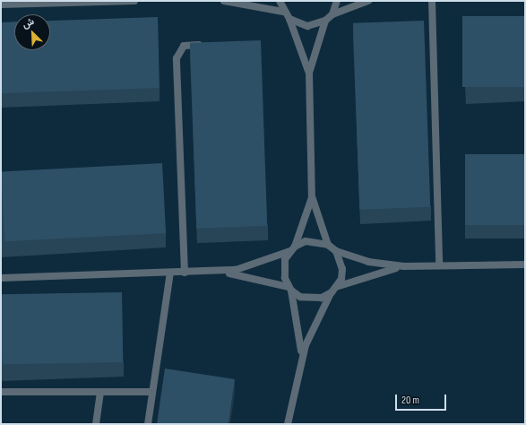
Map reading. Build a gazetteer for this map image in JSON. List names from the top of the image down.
{
  "scale_bar": "20 m",
  "north": "top left"
}
